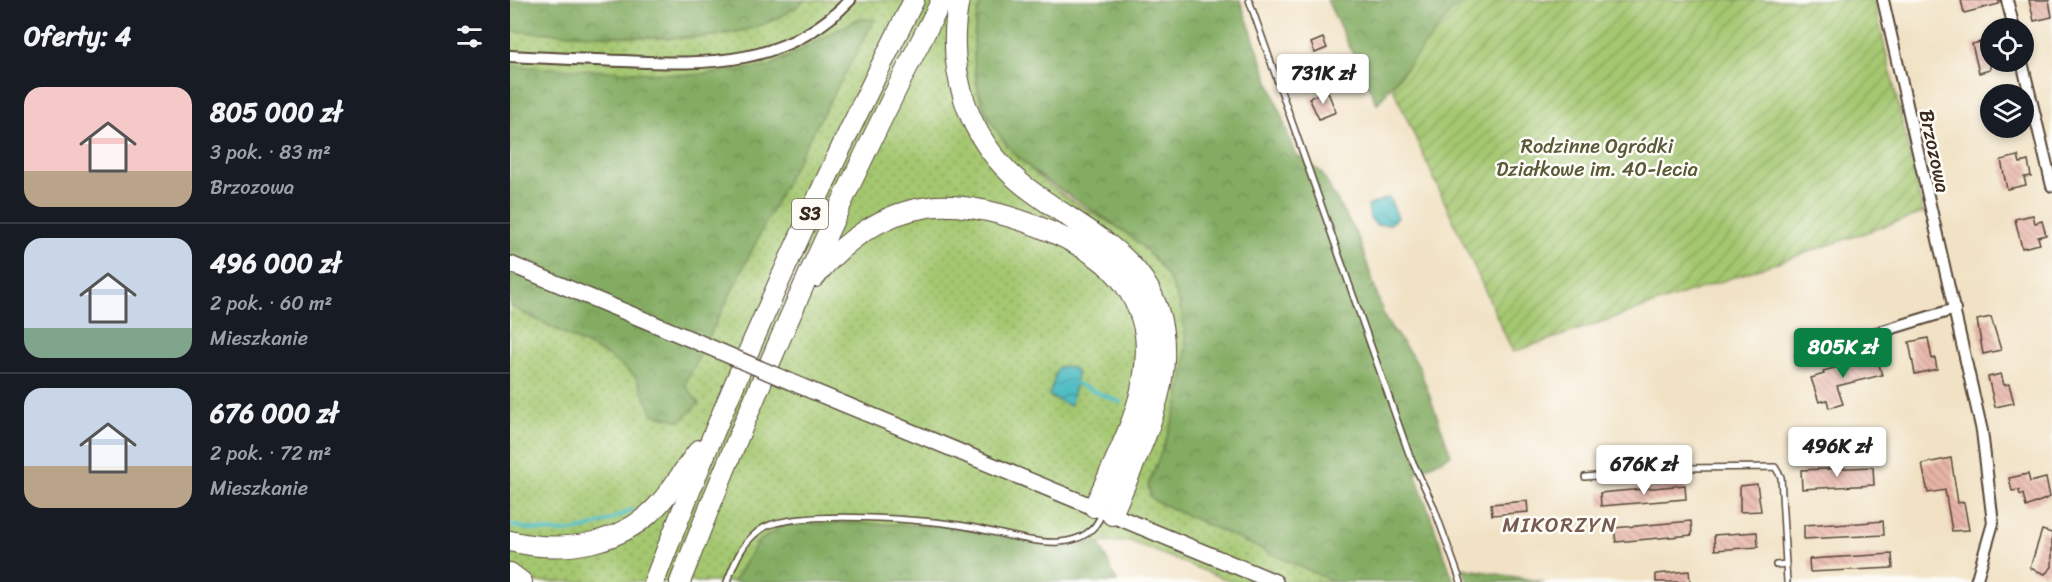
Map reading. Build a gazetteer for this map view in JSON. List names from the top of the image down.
{
  "streets": {
    "highway": ["S3"],
    "street": ["Brzozowa"]
  },
  "districts": ["MIKORZYN"],
  "parks": ["Rodzinne Ogródki Działkowe im. 40-lecia"],
  "page": {
    "heading": "Oferty: 4",
    "price": [
      "731K zł",
      "805K zł",
      "496K zł",
      "676K zł"
    ],
    "list": [
      {
        "name": "805 000 zł",
        "note": "3 pok. · 83 m² · Brzozowa"
      },
      {
        "name": "496 000 zł",
        "note": "2 pok. · 60 m² · Mieszkanie"
      },
      {
        "name": "676 000 zł",
        "note": "2 pok. · 72 m² · Mieszkanie"
      }
    ]
  }
}
